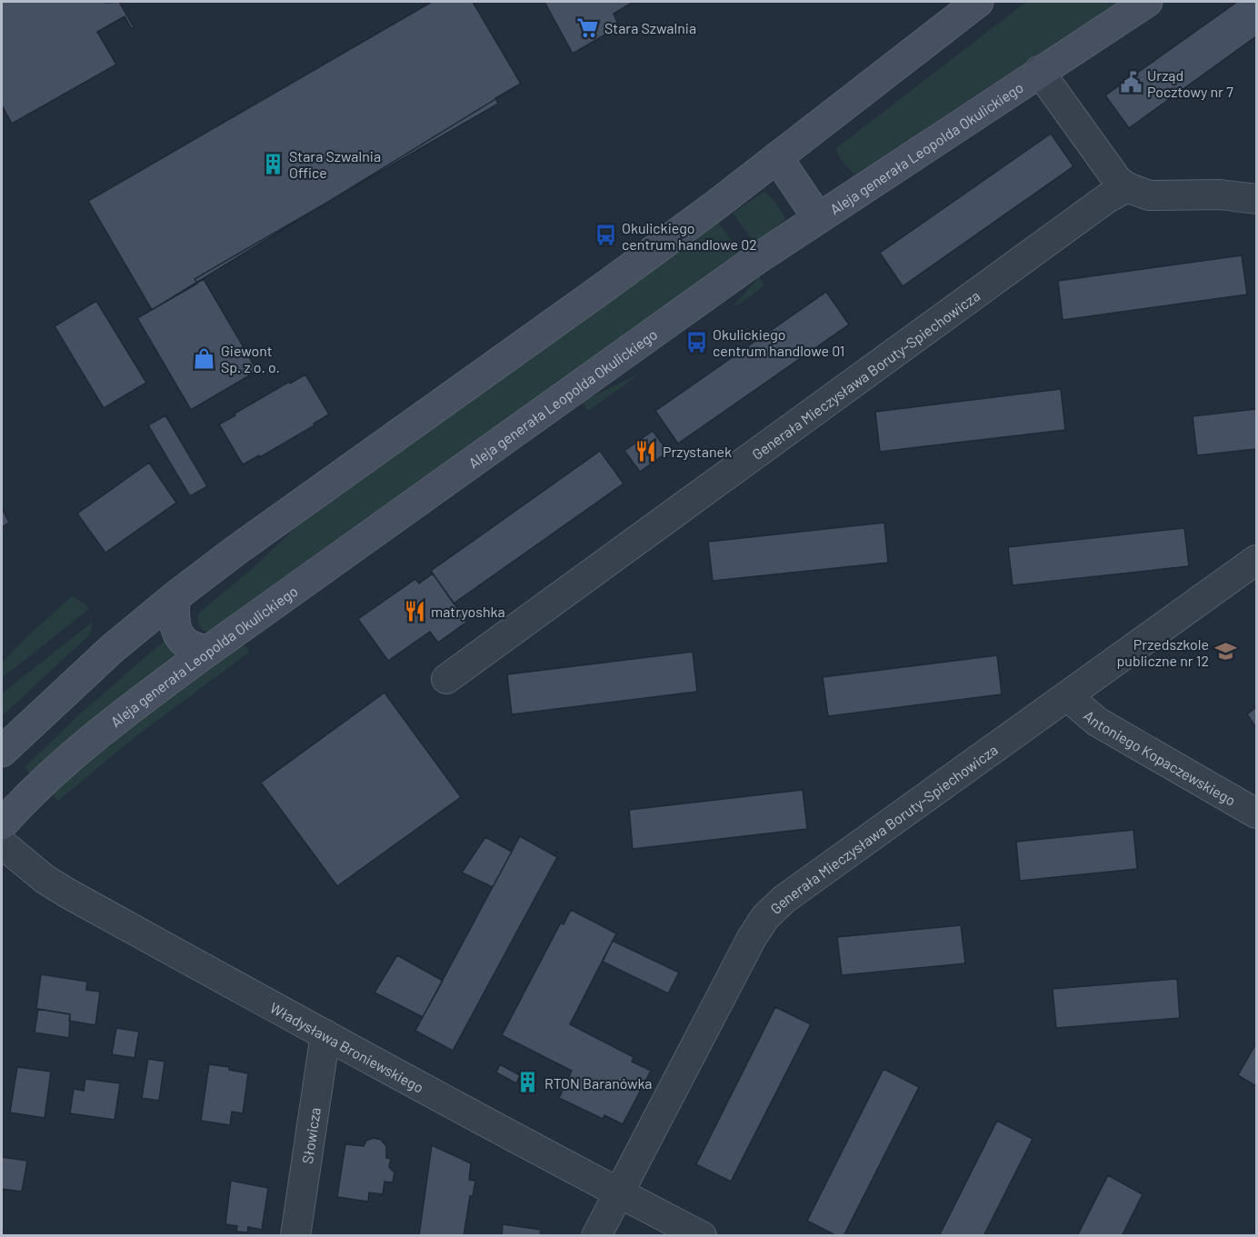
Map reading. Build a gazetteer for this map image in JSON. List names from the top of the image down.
{
  "streets": {
    "main road": ["Aleja generała Leopolda Okulickiego"],
    "street": [
      "Generała Mieczysława Boruty-Spiechowicza",
      "Antoniego Kopaczewskiego",
      "Władysława Broniewskiego",
      "Słowicza"
    ]
  },
  "crossings": [
    ["Generała Mieczysława Boruty-Spiechowicza", "Antoniego Kopaczewskiego"],
    ["Generała Mieczysława Boruty-Spiechowicza", "Władysława Broniewskiego"],
    ["Władysława Broniewskiego", "Słowicza"]
  ],
  "places": {
    "supermarket": ["Stara Szwalnia"],
    "public building": ["Urząd Pocztowy nr 7"],
    "building": ["Stara Szwalnia Office", "RTON Baranówka"],
    "bus stop": ["Okulickiego centrum handlowe 02", "Okulickiego centrum handlowe 01"],
    "shop": ["Giewont Sp. z o. o."],
    "restaurant": ["Przystanek", "matryoshka"],
    "school or university": ["Przedszkole publiczne nr 12"]
  }
}
